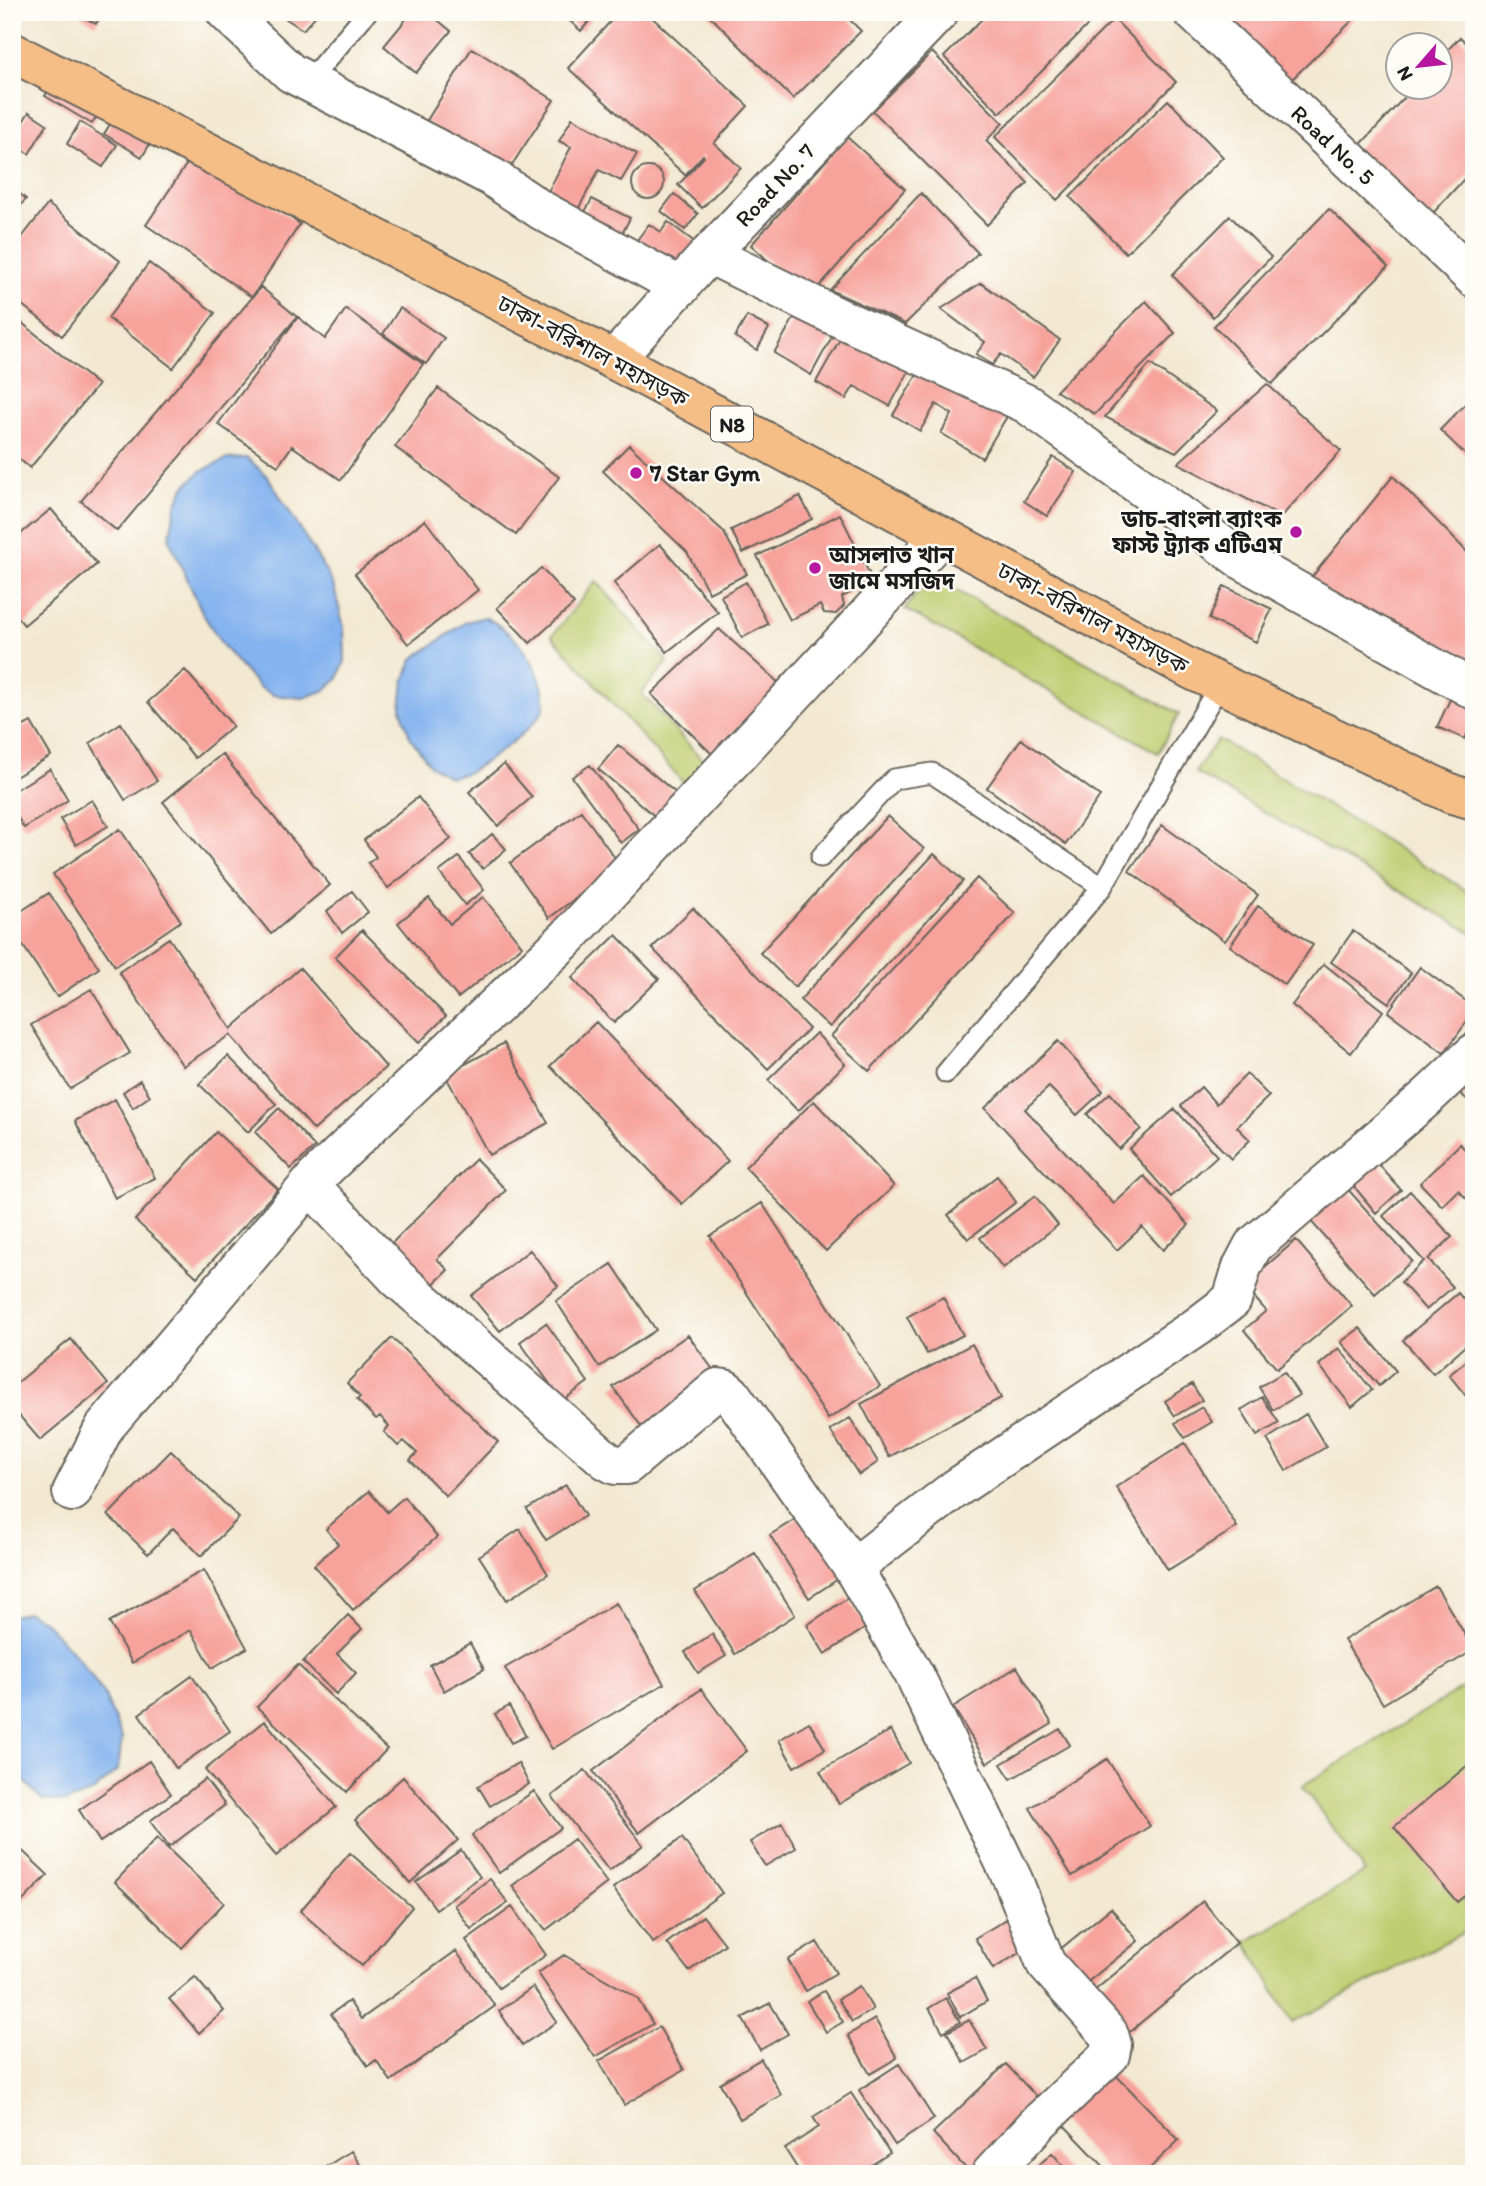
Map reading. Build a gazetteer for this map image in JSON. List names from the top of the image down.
{
  "streets": {
    "highway": ["ঢাকা-বরিশাল মহাসড়ক", "N8"],
    "street": ["Road No. 5", "Road No. 7"]
  },
  "crossings": [
    ["Road No. 7", "ঢাকা-বরিশাল মহাসড়ক"]
  ],
  "places": ["7 Star Gym", "ডাচ-বাংলা ব্যাংক ফাস্ট ট্র্যাক এটিএম", "আসলাত খান জামে মসজিদ"],
  "north": "bottom left"
}
